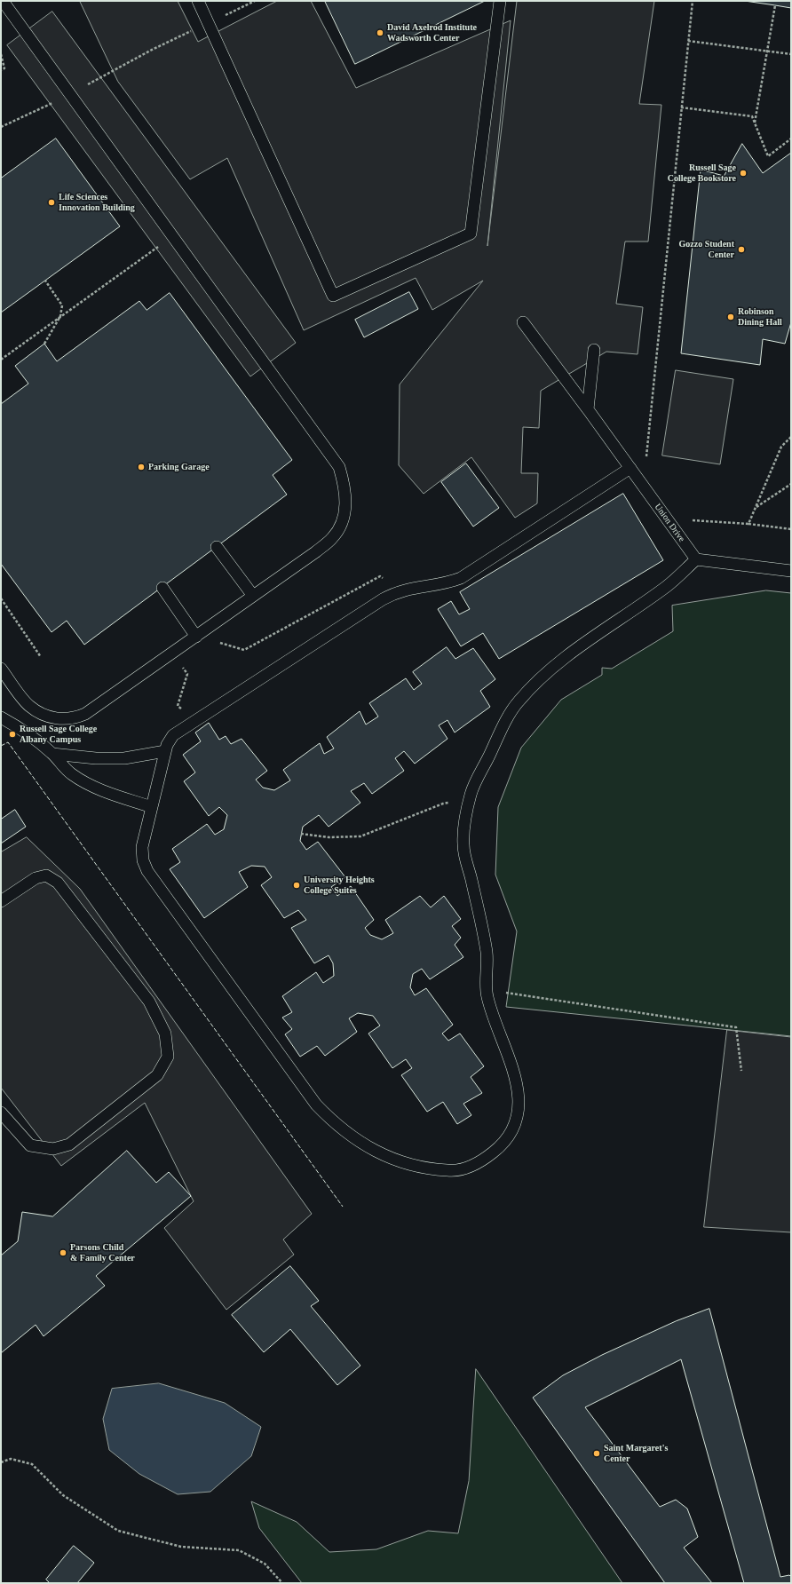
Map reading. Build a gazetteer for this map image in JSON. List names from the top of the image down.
{
  "streets": {
    "lane": ["Union Drive"]
  },
  "places": [
    "David Axelrod Institute Wadsworth Center",
    "Russell Sage College Bookstore",
    "Life Sciences Innovation Building",
    "Gozzo Student Center",
    "Robinson Dining Hall",
    "Parking Garage",
    "Russell Sage College Albany Campus",
    "University Heights College Suites",
    "Parsons Child & Family Center",
    "Saint Margaret's Center"
  ]
}
